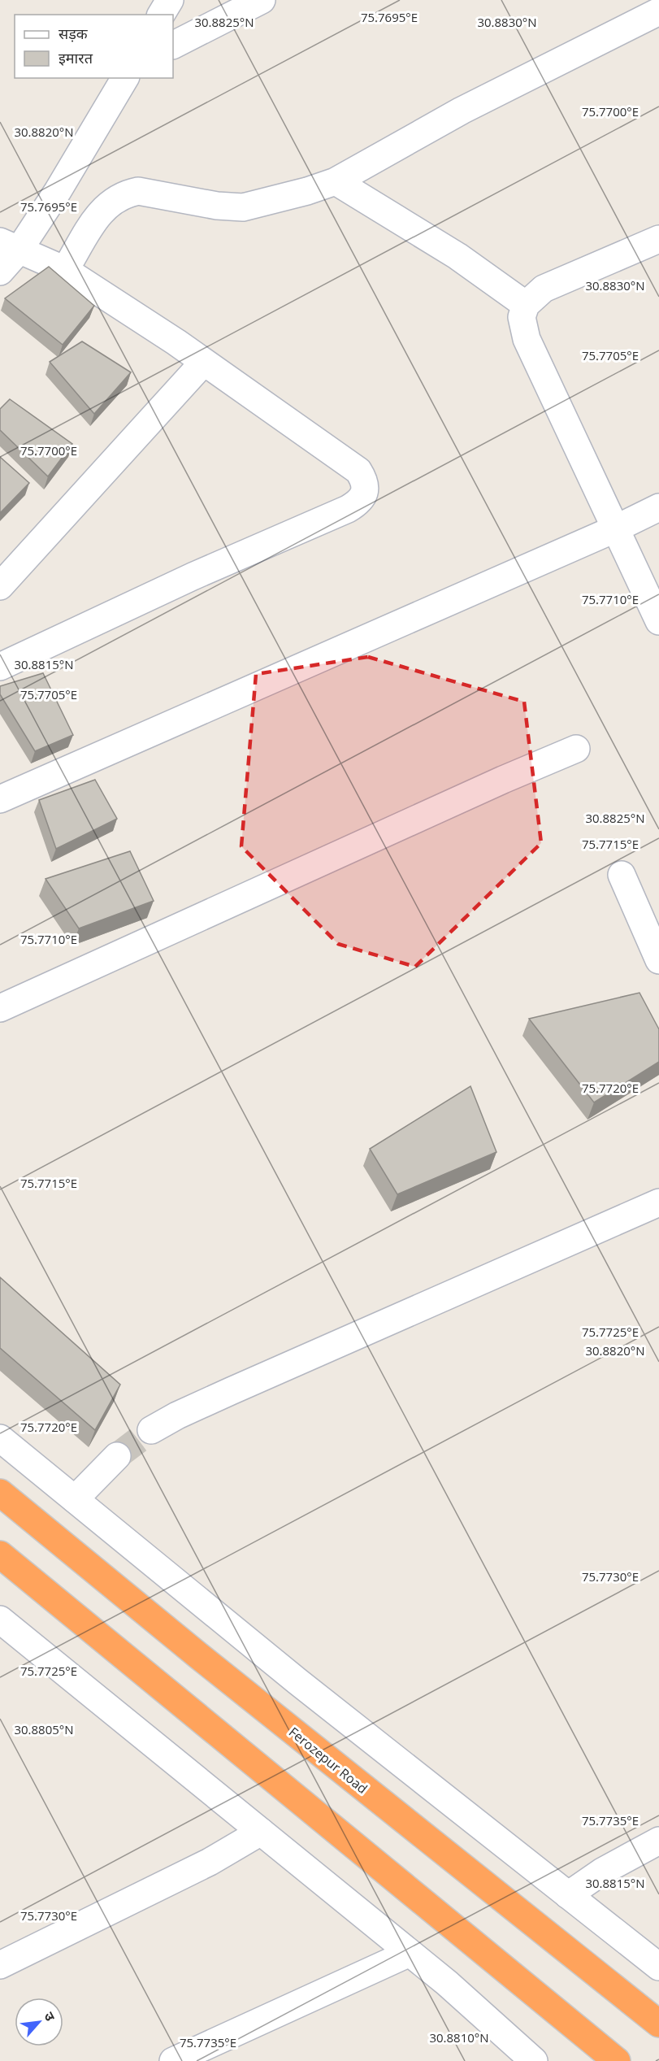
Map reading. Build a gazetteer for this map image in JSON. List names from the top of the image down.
{
  "streets": {
    "highway": ["Ferozepur Road"]
  },
  "legend": ["सड़क", "इमारत"],
  "north": "top right",
  "coordinates": [
    "75.7695°E",
    "30.8825°N",
    "30.8830°N",
    "75.7700°E",
    "30.8820°N",
    "75.7705°E",
    "75.7710°E",
    "30.8815°N",
    "75.7715°E",
    "75.7720°E",
    "75.7725°E",
    "75.7730°E",
    "30.8805°N",
    "75.7735°E",
    "30.8810°N"
  ]
}
